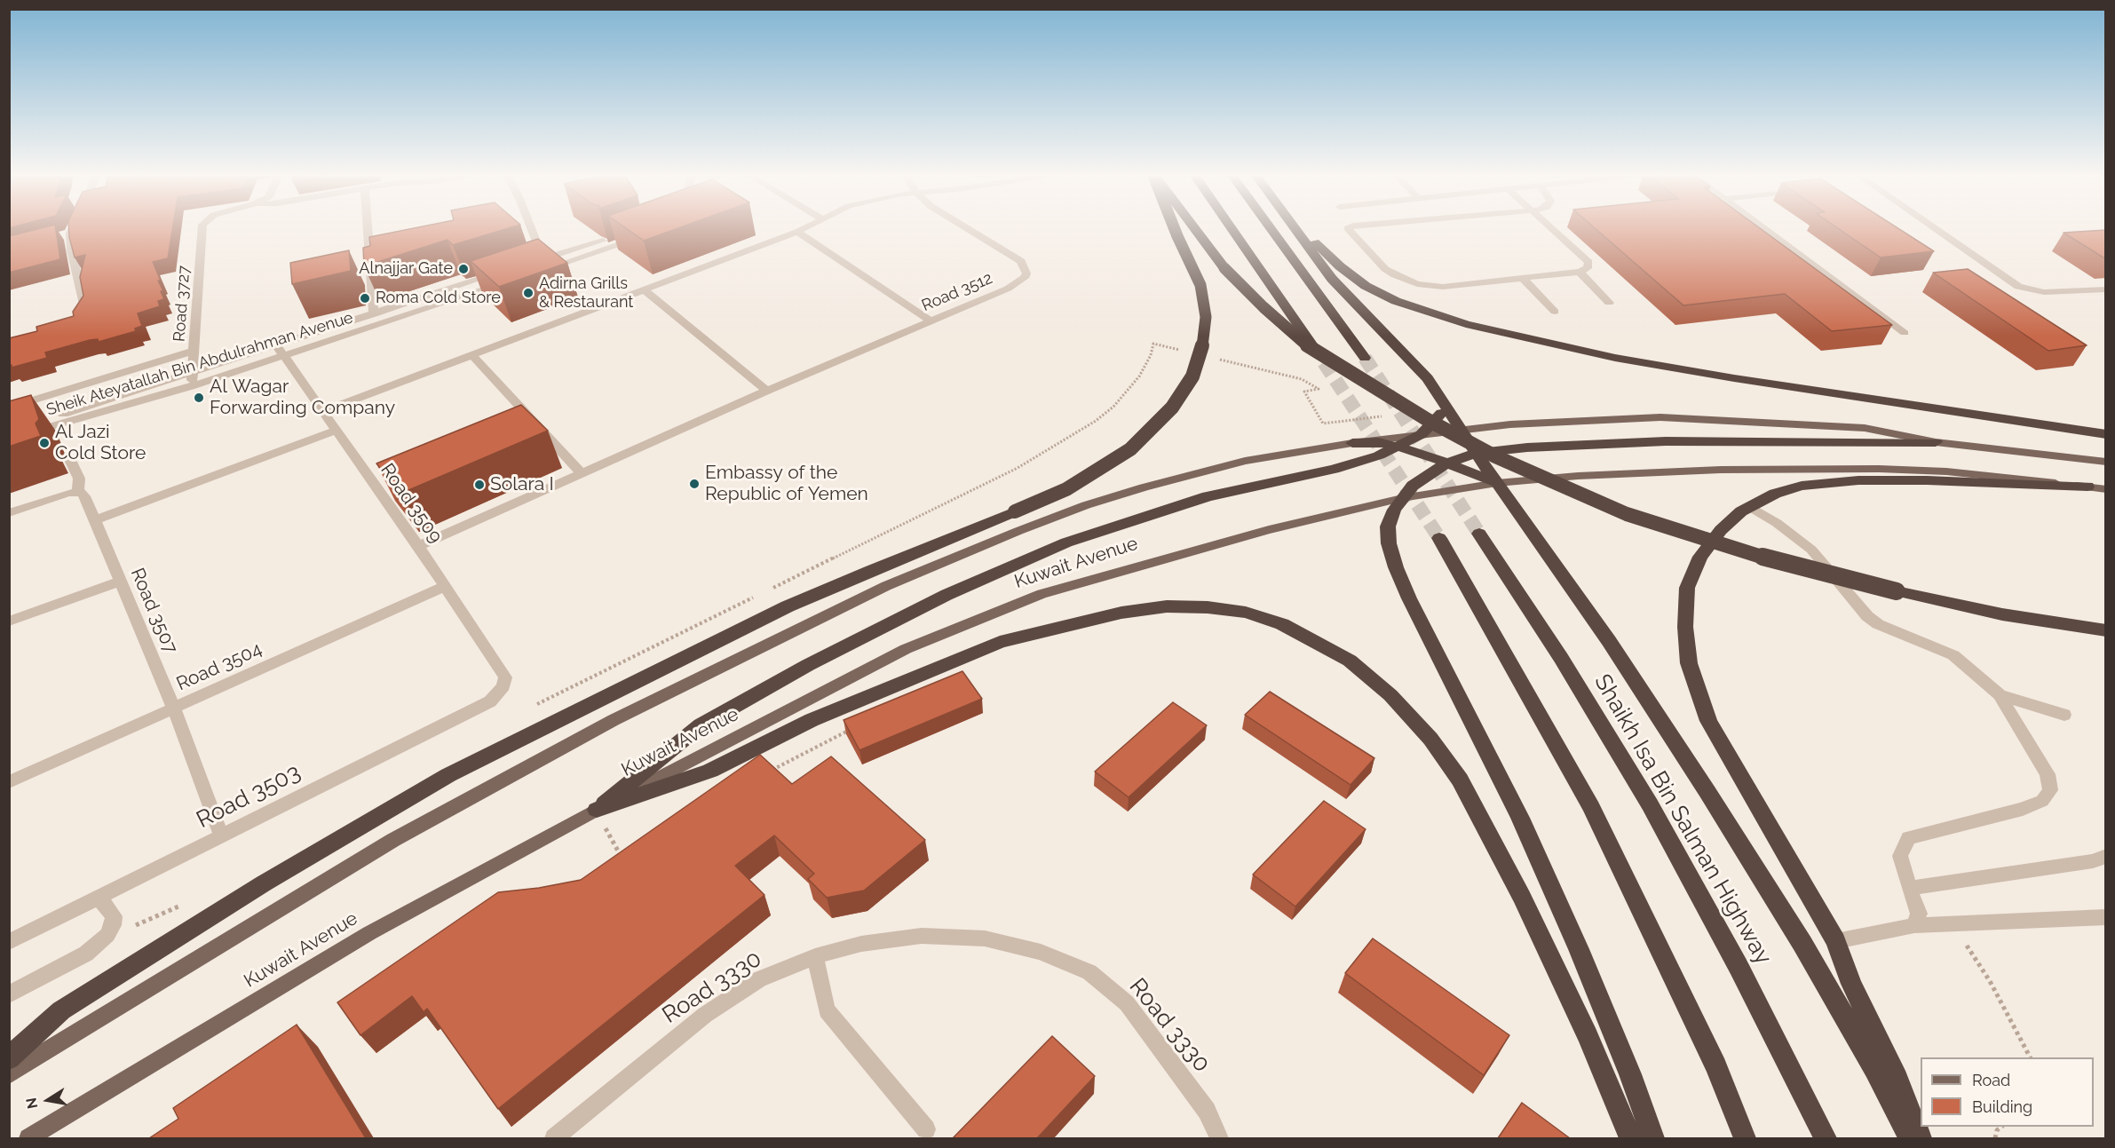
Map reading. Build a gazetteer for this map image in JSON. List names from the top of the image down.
{
  "streets": {
    "highway": ["Shaikh Isa Bin Salman Highway"],
    "main road": ["Kuwait Avenue"],
    "street": [
      "Road 3512",
      "Road 3727",
      "Sheik Ateyatallah Bin Abdulrahman Avenue",
      "Road 3509",
      "Road 3507",
      "Road 3504",
      "Road 3503",
      "Road 3330"
    ]
  },
  "crossings": [
    ["Road 3512", "Road 3509"],
    ["Road 3727", "Sheik Ateyatallah Bin Abdulrahman Avenue"],
    ["Sheik Ateyatallah Bin Abdulrahman Avenue", "Road 3509"],
    ["Road 3509", "Road 3504"],
    ["Road 3509", "Road 3503"],
    ["Road 3507", "Road 3504"],
    ["Road 3507", "Road 3503"]
  ],
  "places": [
    "Alnajjar Gate",
    "Adirna Grills & Restaurant",
    "Roma Cold Store",
    "Al Wagar Forwarding Company",
    "Al Jazi Cold Store",
    "Embassy of the Republic of Yemen",
    "Solara I"
  ],
  "legend": ["Road", "Building"],
  "north": "left"
}
